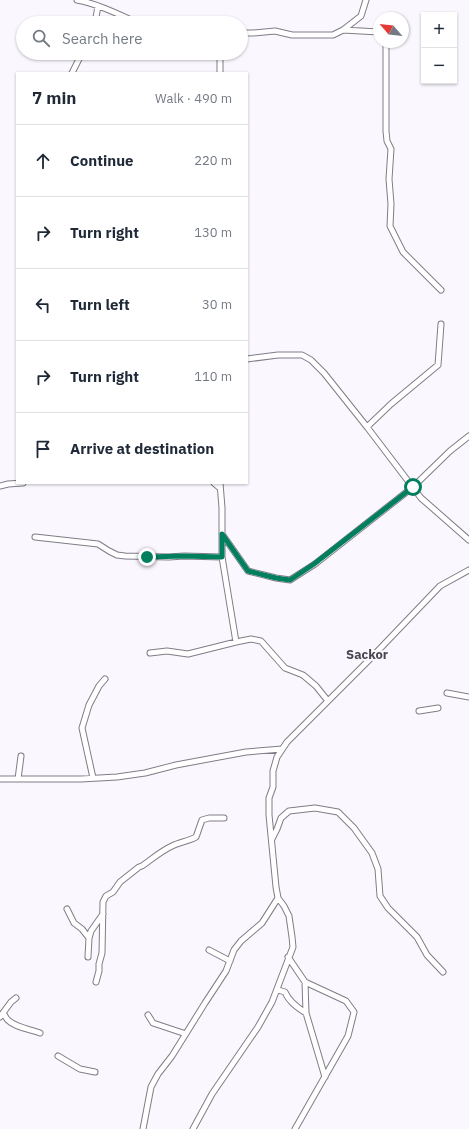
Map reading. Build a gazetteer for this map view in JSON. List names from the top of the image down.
{
  "districts": ["Sackor"],
  "north": "top left",
  "page": {
    "map_buttons": ["+", "−"],
    "search": "Search here",
    "heading": ["7 min", "Walk · 490 m"],
    "list": [
      ["Continue", "220 m"],
      ["Turn right", "130 m"],
      ["Turn left", "30 m"],
      ["Turn right", "110 m"],
      "Arrive at destination"
    ]
  }
}
